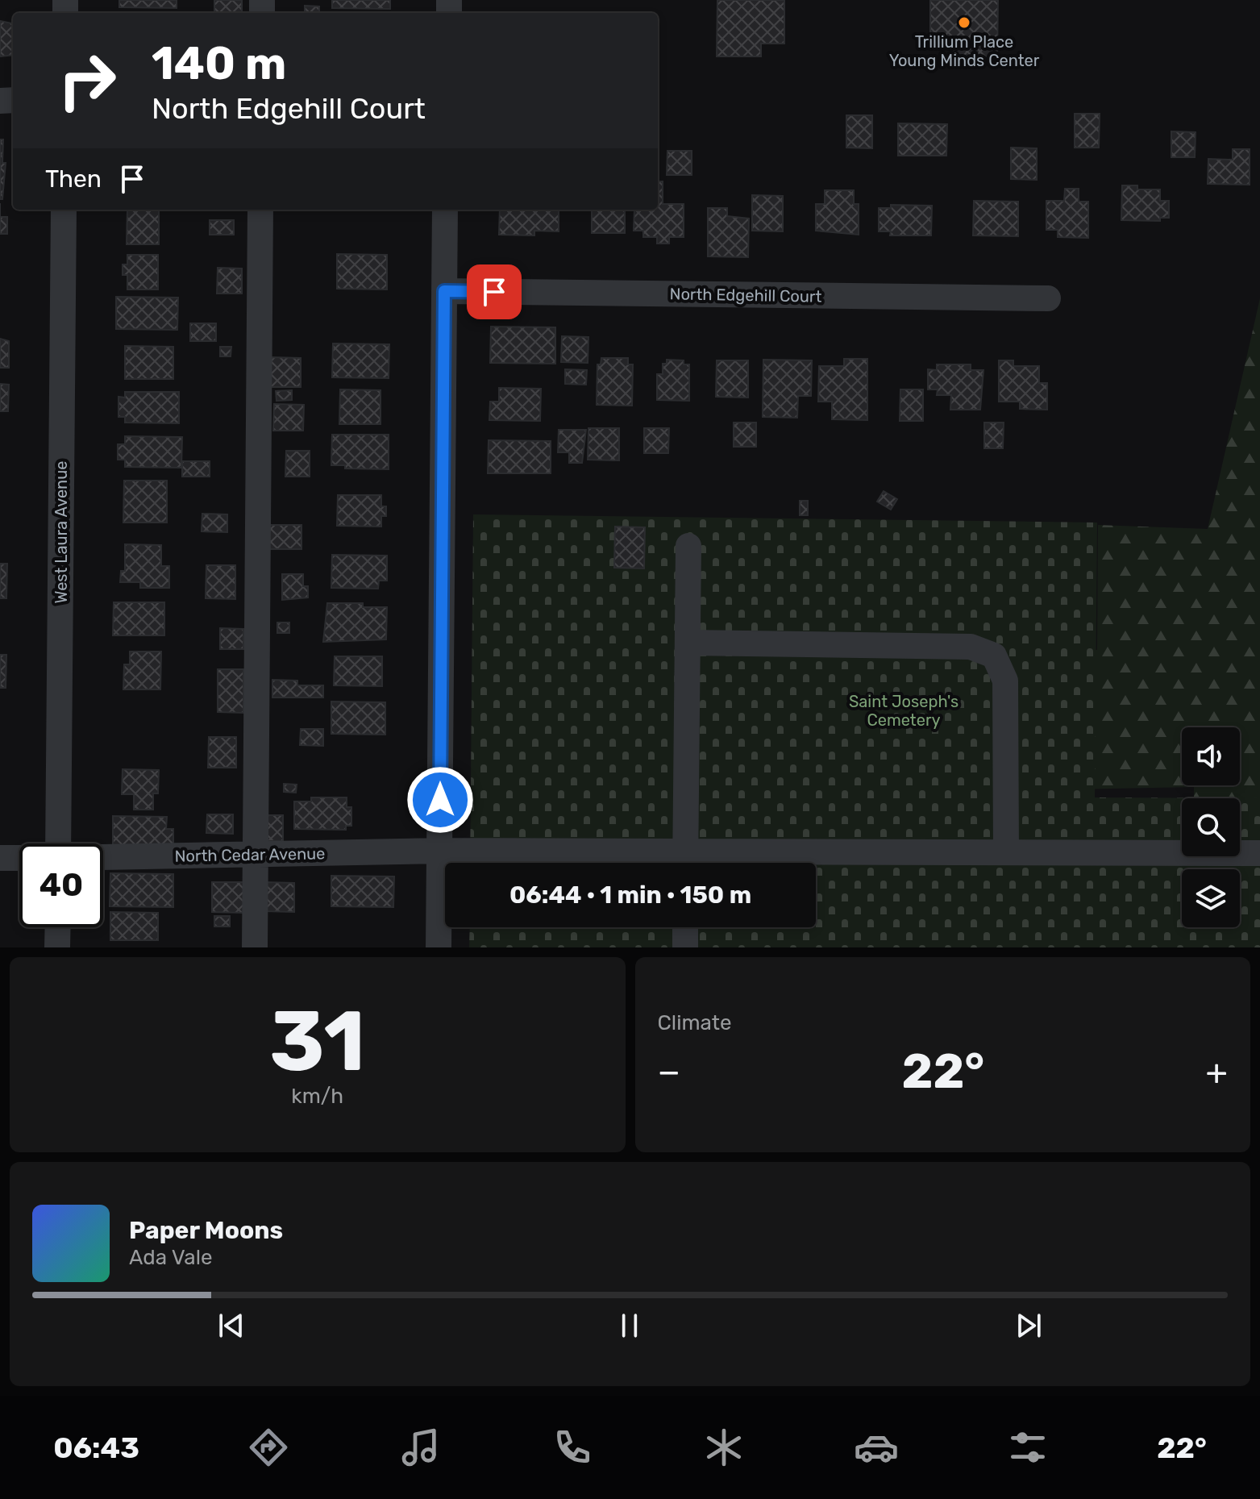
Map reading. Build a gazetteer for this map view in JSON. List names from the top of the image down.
{
  "streets": {
    "street": ["North Edgehill Court", "West Laura Avenue", "North Cedar Avenue"]
  },
  "parks": ["Saint Joseph's Cemetery"],
  "places": ["Trillium Place Young Minds Center"],
  "page": {
    "turn": ["140 m", "North Edgehill Court"],
    "then": "Then",
    "limit": "40",
    "trip": "06:44 · 1 min · 150 m",
    "tile": [
      ["31", "km/h"],
      "Climate"
    ],
    "heat": ["−", "22°", "+"],
    "song": ["Paper Moons", "Ada Vale"],
    "tabs": ["06:43", "22°"]
  }
}
